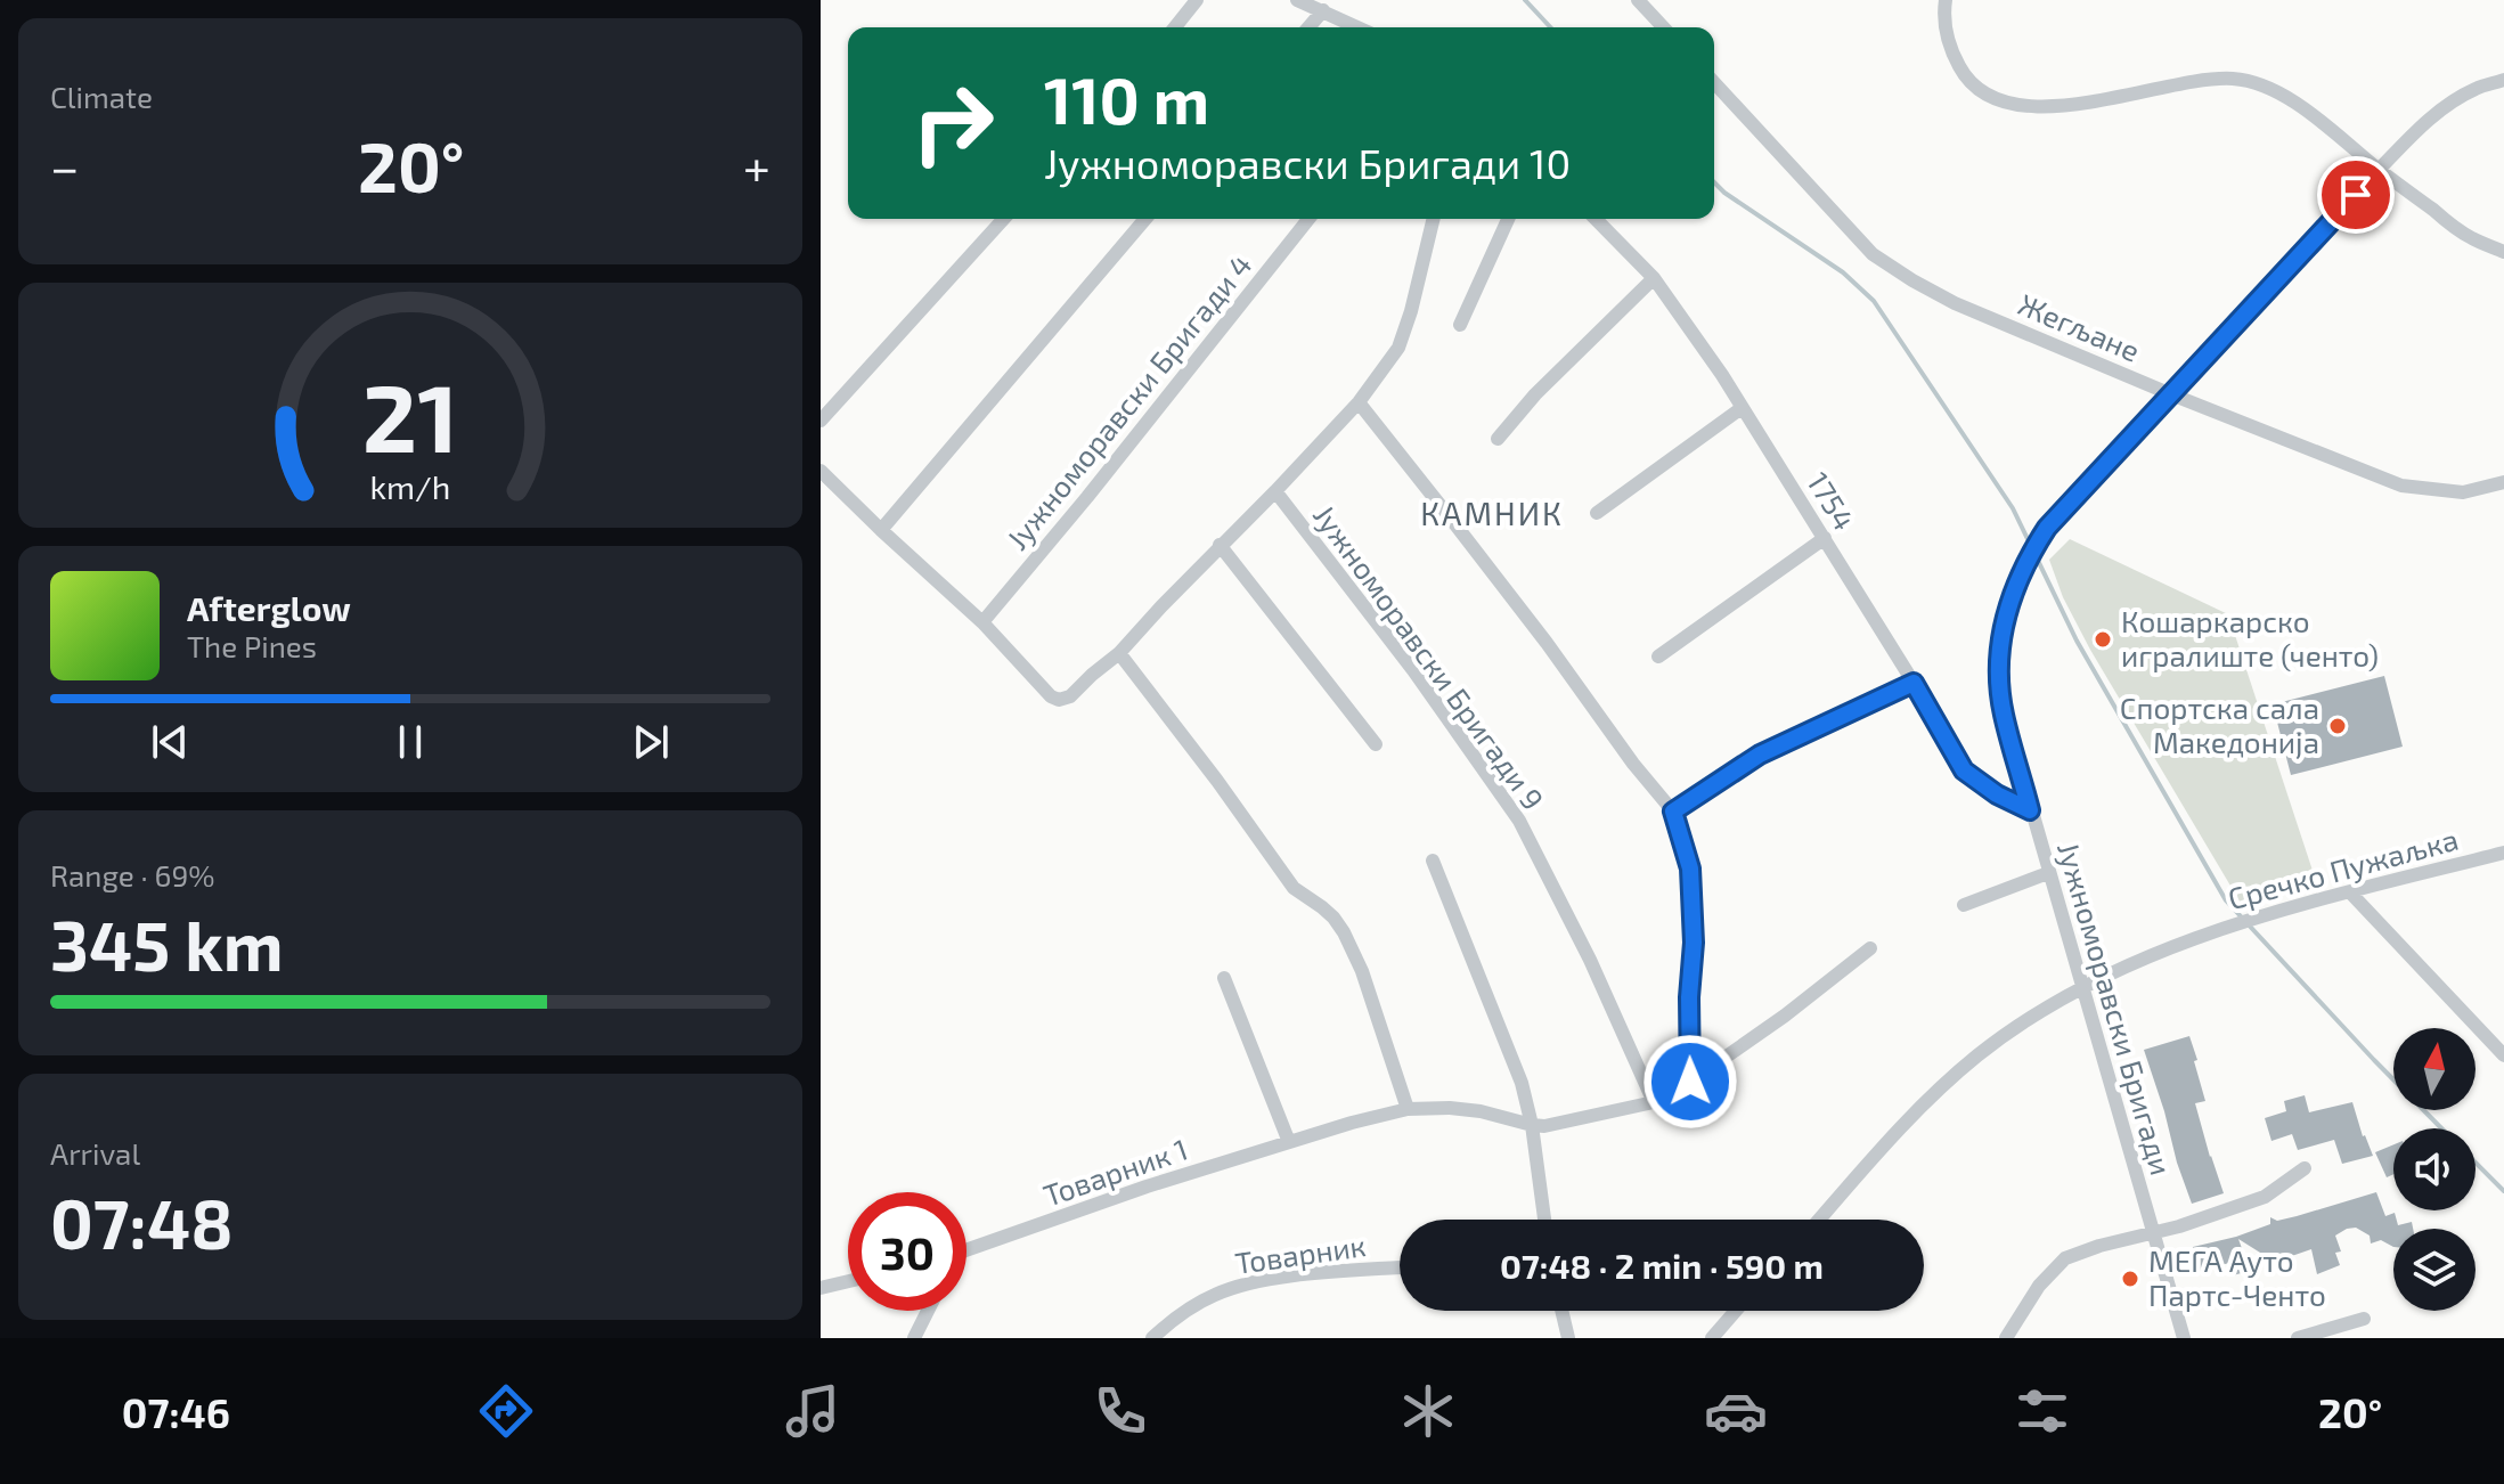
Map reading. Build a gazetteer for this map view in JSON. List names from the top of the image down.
{
  "streets": {
    "street": [
      "Жегљане",
      "Јужноморавски Бригади 4",
      "1754",
      "Јужноморавски Бригади 9",
      "Сречко Пужаљка",
      "Јужноморавски Бригади",
      "Товарник 1",
      "Товарник"
    ]
  },
  "crossings": [
    ["Жегљане", "Јужноморавски Бригади"],
    ["1754", "Јужноморавски Бригади"],
    ["Јужноморавски Бригади 9", "Товарник 1"],
    ["Сречко Пужаљка", "Јужноморавски Бригади"]
  ],
  "districts": ["КАМНИК"],
  "places": ["Кошаркарско игралиште (ченто)", "Спортска сала Македонија", "МЕГА Ауто Партс-Ченто"],
  "north": "top",
  "page": {
    "tile": [
      "Climate",
      ["Range · 69%", "345 km"],
      ["Arrival", "07:48"]
    ],
    "turn": ["110 m", "Јужноморавски Бригади 10"],
    "heat": ["−", "20°", "+"],
    "song": ["Afterglow", "The Pines"],
    "limit": "30",
    "trip": "07:48 · 2 min · 590 m",
    "tabs": ["07:46", "20°"],
    "gauge": ["21", "km/h"]
  }
}
